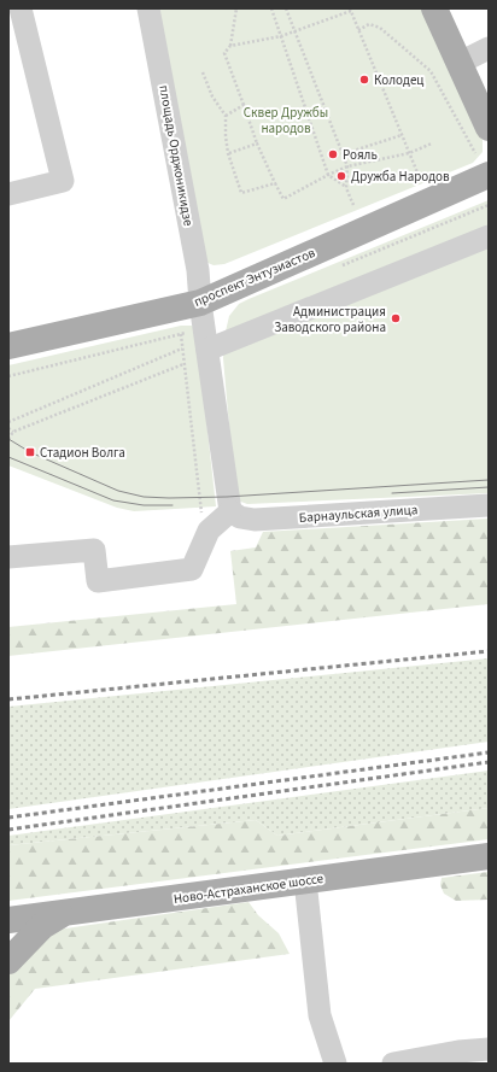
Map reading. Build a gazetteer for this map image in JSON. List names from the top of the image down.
{
  "streets": {
    "main road": ["проспект Энтузиастов", "Ново-Астраханское шоссе"],
    "street": ["площадь Орджоникидзе", "Барнаульская улица"]
  },
  "crossings": [
    ["площадь Орджоникидзе", "проспект Энтузиастов"],
    ["площадь Орджоникидзе", "Барнаульская улица"]
  ],
  "parks": ["Сквер Дружбы народов"],
  "places": {
    "other": [
      "Колодец",
      "Рояль",
      "Дружба Народов",
      "Администрация Заводского района"
    ],
    "transit": ["Стадион Волга"]
  }
}
